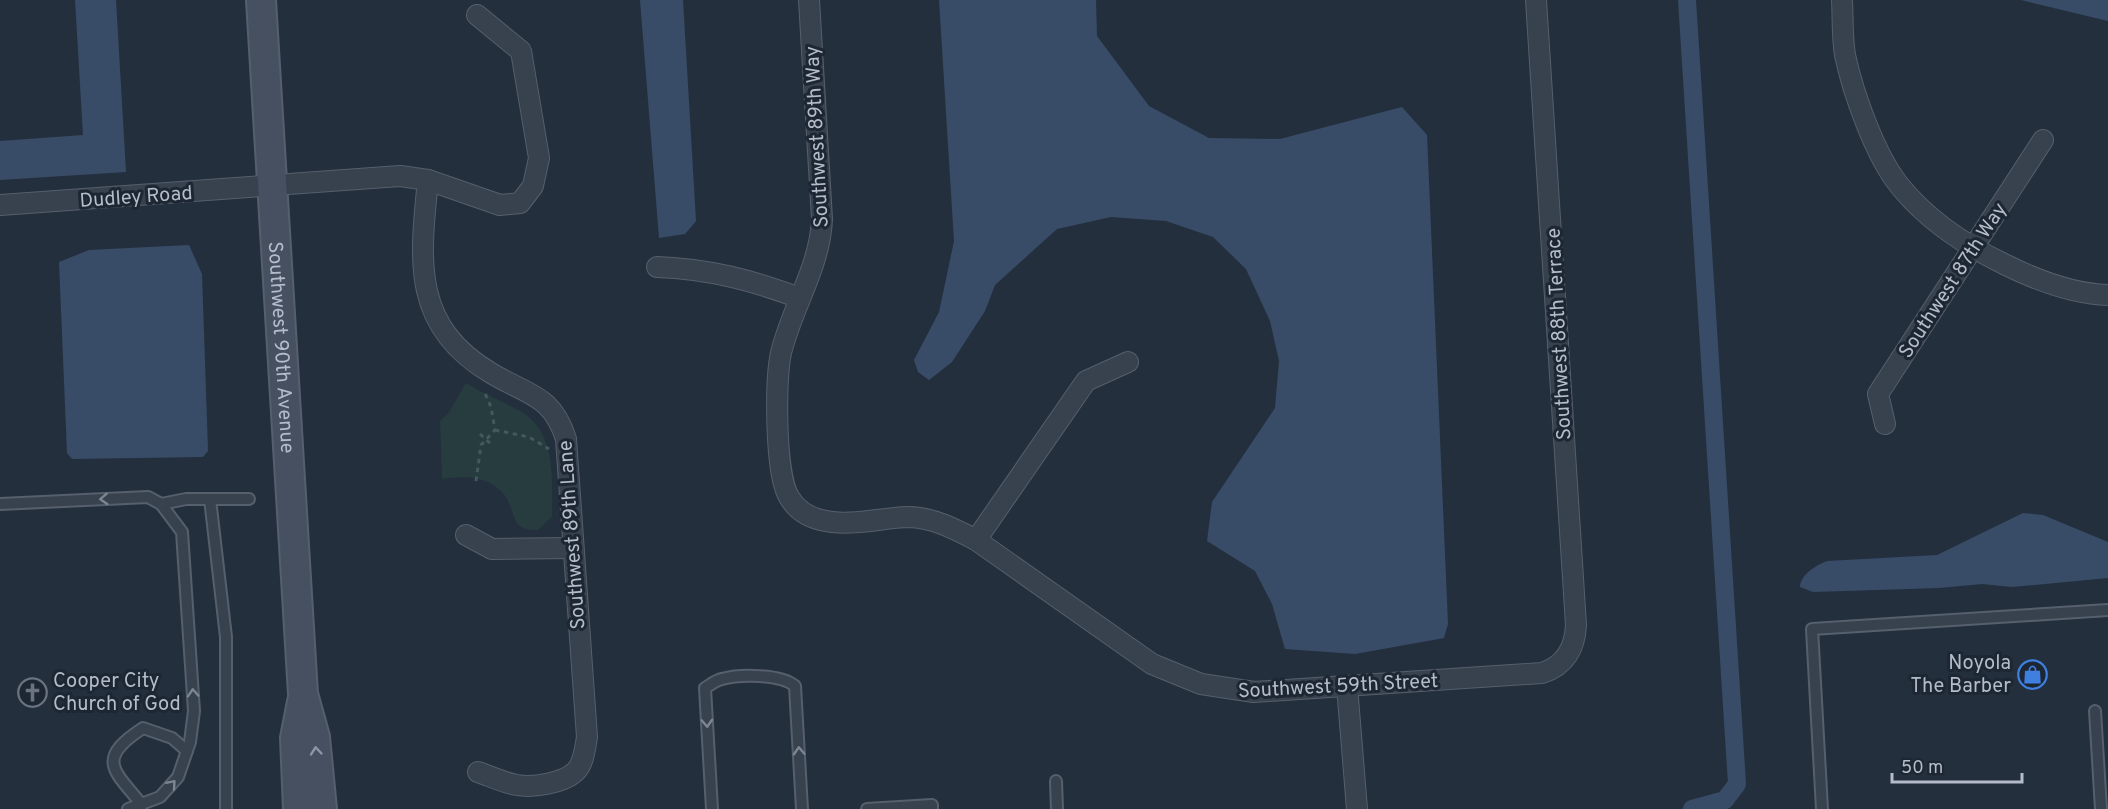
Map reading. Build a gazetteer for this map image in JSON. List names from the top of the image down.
{
  "streets": {
    "street": [
      "Southwest 89th Way",
      "Dudley Road",
      "Southwest 87th Way",
      "Southwest 88th Terrace",
      "Southwest 90th Avenue",
      "Southwest 89th Lane",
      "Southwest 59th Street"
    ]
  },
  "crossings": [
    ["Southwest 89th Way", "Southwest 59th Street"],
    ["Dudley Road", "Southwest 90th Avenue"],
    ["Dudley Road", "Southwest 89th Lane"],
    ["Southwest 88th Terrace", "Southwest 59th Street"]
  ],
  "places": {
    "shop": ["Noyola The Barber"],
    "church": ["Cooper City Church of God"]
  },
  "scale_bar": "50 m"
}
